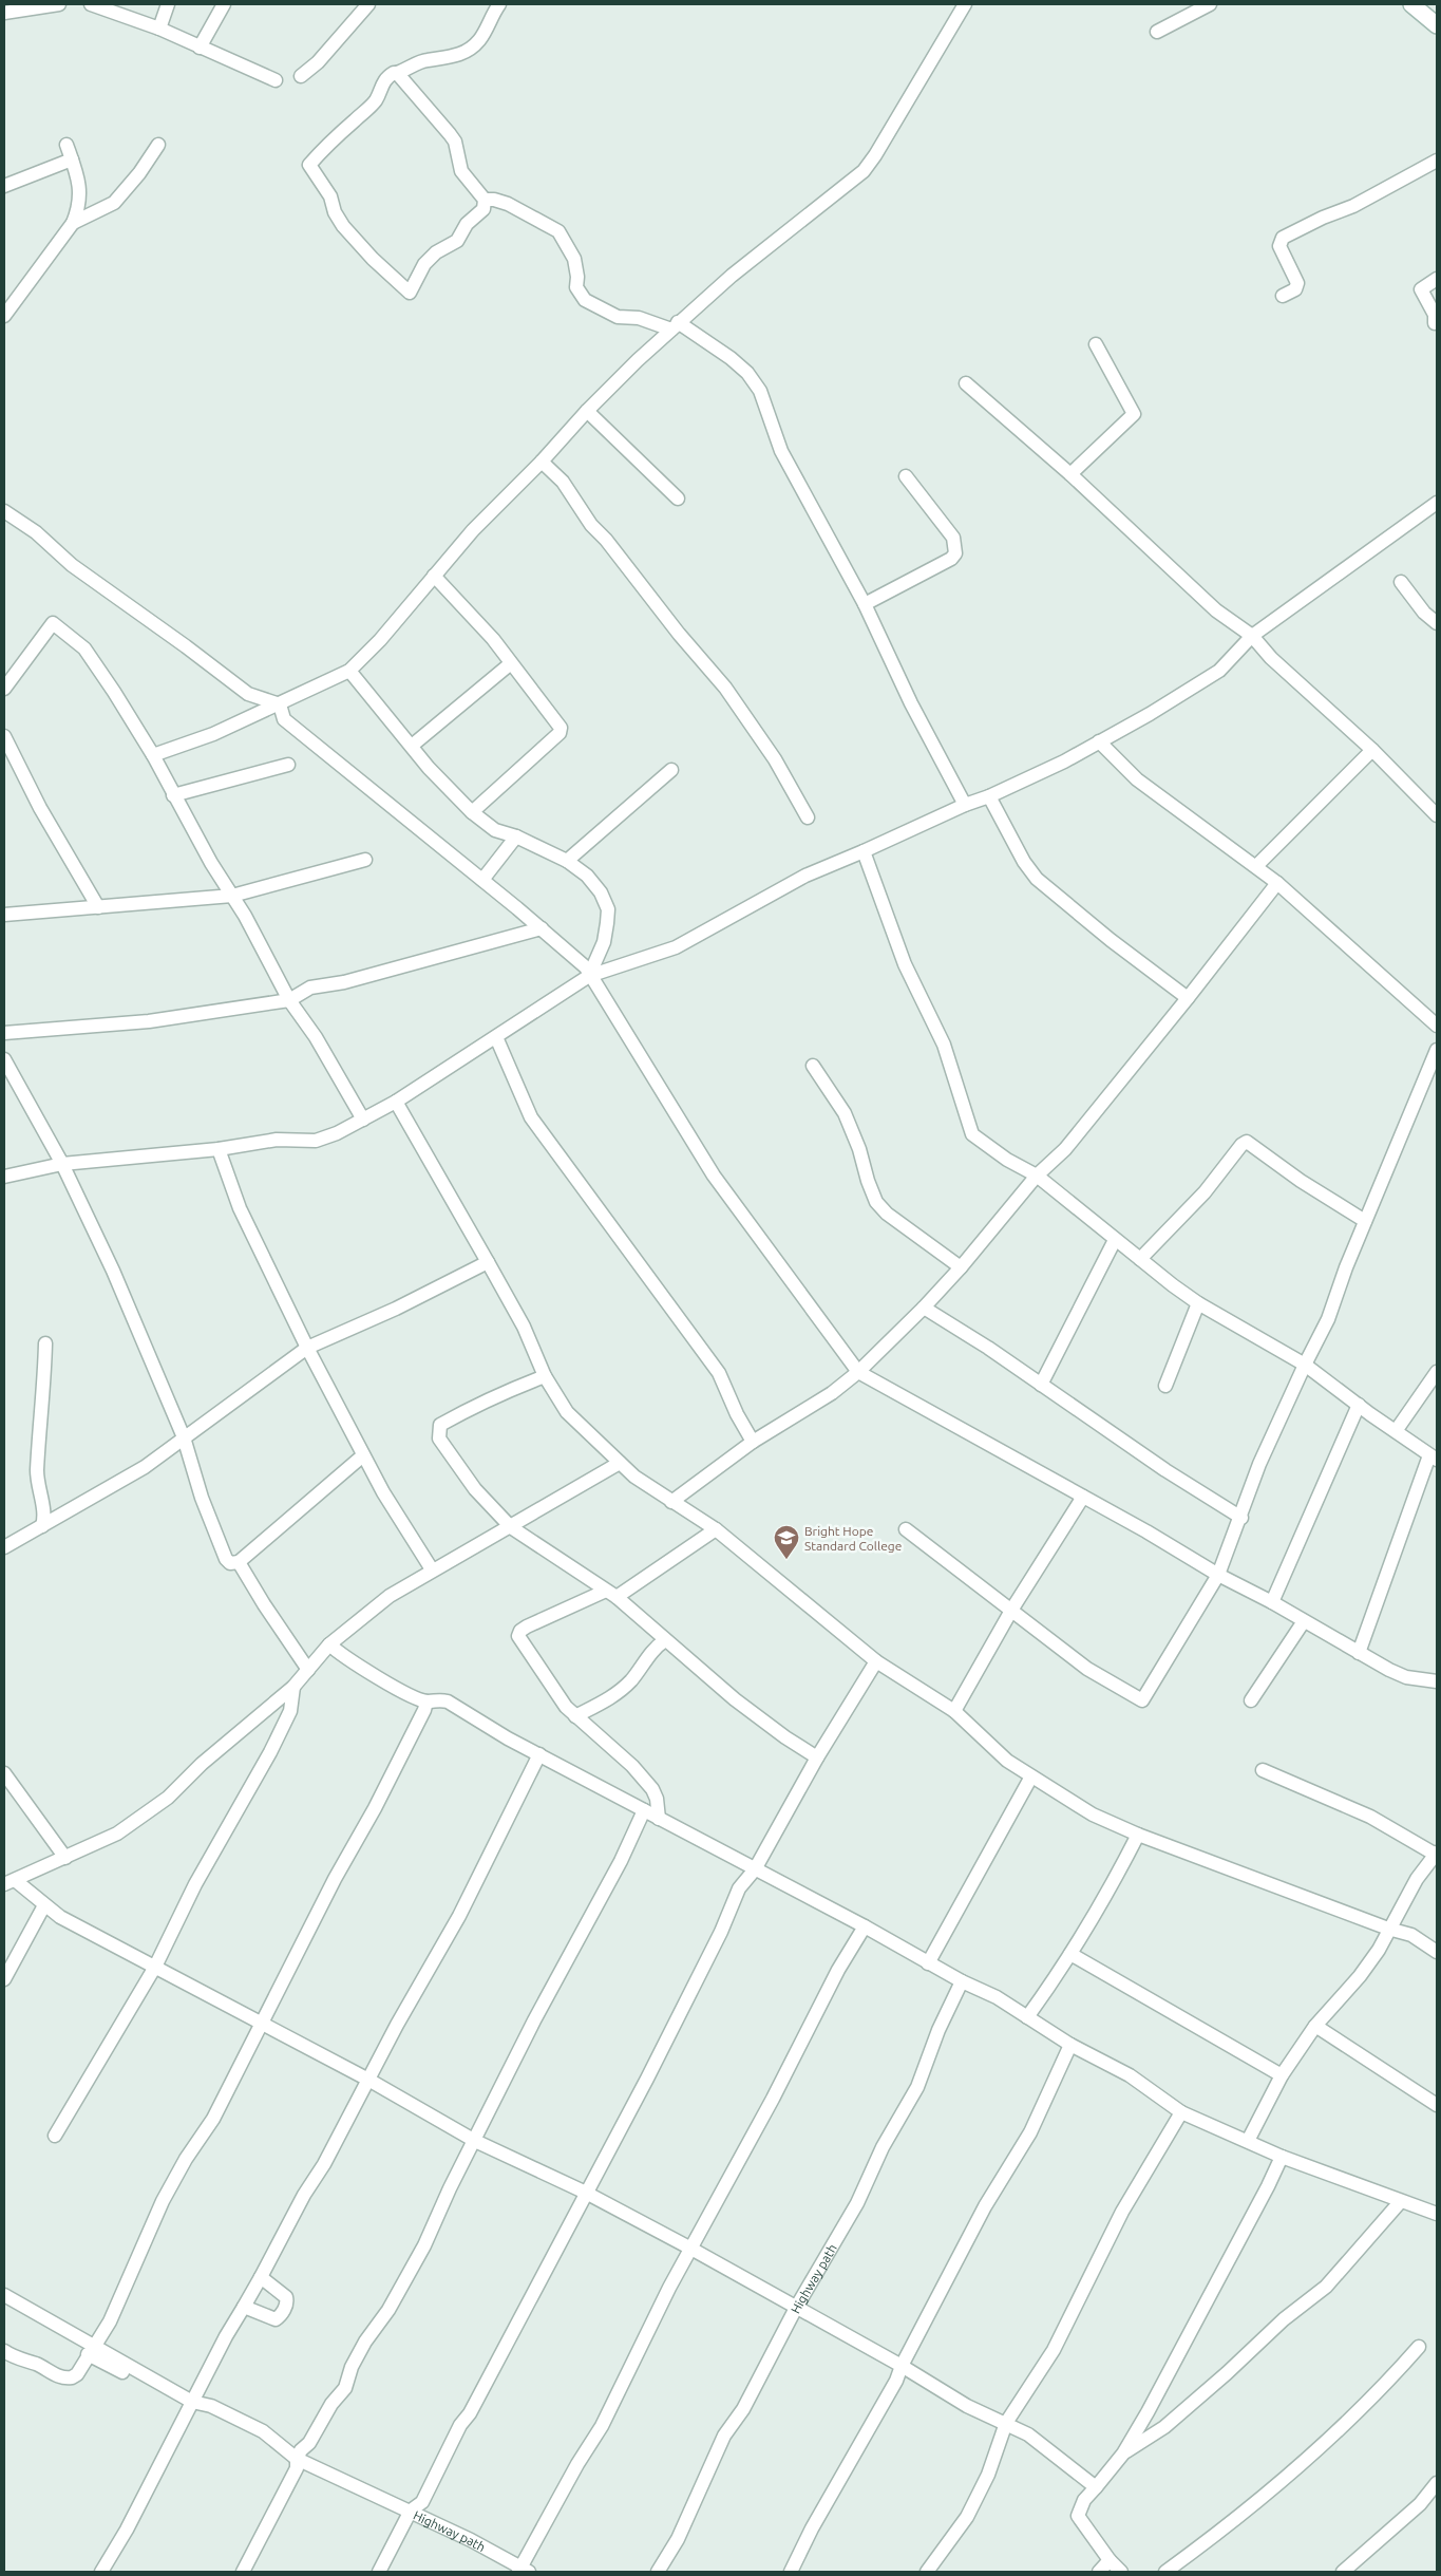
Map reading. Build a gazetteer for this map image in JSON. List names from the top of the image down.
{
  "streets": {
    "street": ["Highway path"]
  },
  "places": {
    "school or university": ["Bright Hope Standard College"]
  }
}
